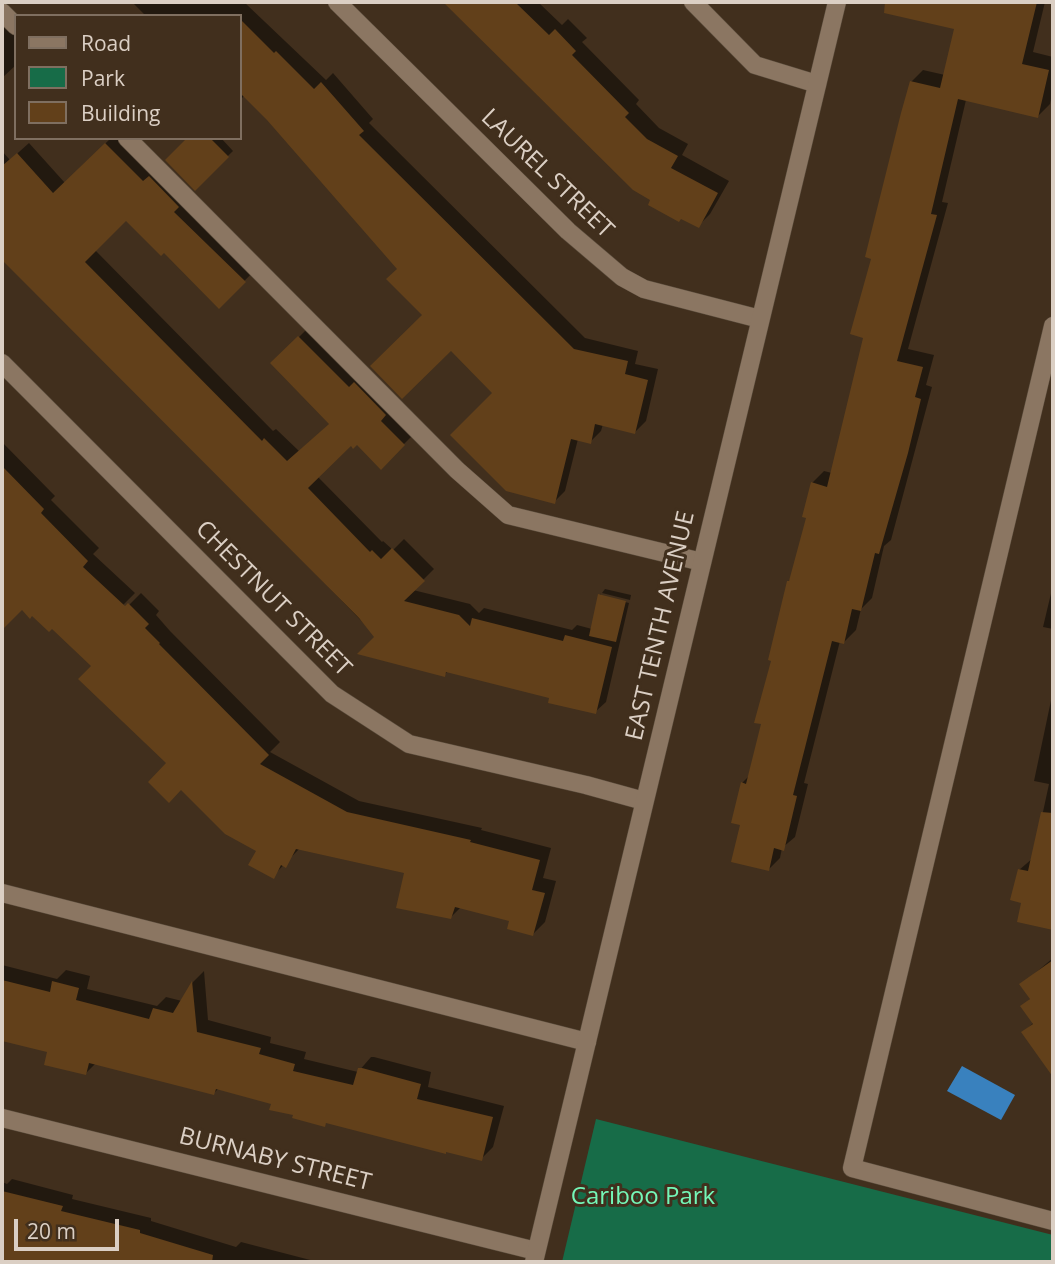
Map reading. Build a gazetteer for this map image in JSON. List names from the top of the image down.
{
  "streets": {
    "street": [
      "LAUREL STREET",
      "CHESTNUT STREET",
      "EAST TENTH AVENUE",
      "BURNABY STREET"
    ]
  },
  "crossings": [
    ["LAUREL STREET", "EAST TENTH AVENUE"],
    ["CHESTNUT STREET", "EAST TENTH AVENUE"],
    ["EAST TENTH AVENUE", "BURNABY STREET"]
  ],
  "parks": ["Cariboo Park"],
  "legend": ["Road", "Park", "Building"],
  "scale_bar": "20 m"
}
